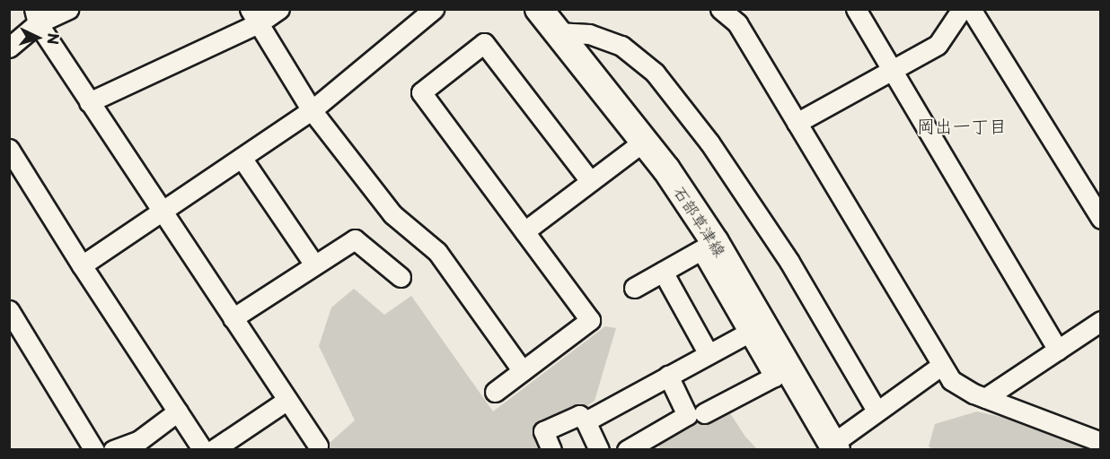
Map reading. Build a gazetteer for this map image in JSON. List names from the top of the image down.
{
  "streets": {
    "main road": ["石部草津線"]
  },
  "districts": ["岡出一丁目"],
  "north": "right"
}
